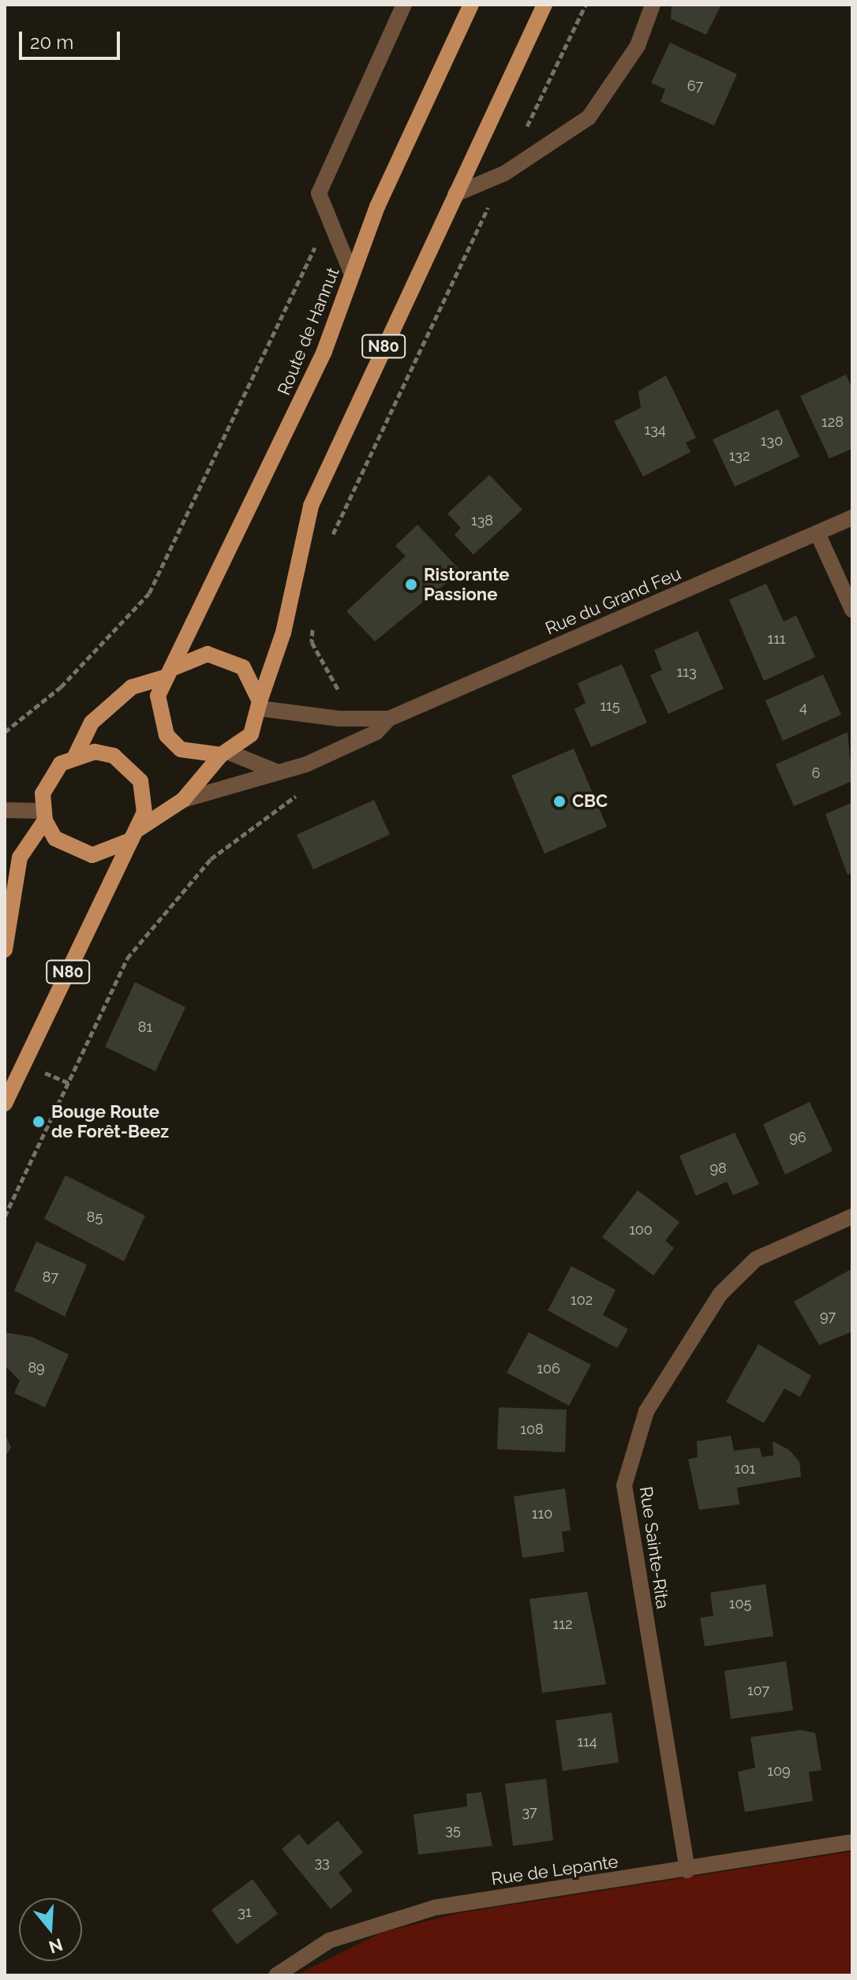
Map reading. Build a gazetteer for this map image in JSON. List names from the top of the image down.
{
  "streets": {
    "main road": ["Route de Hannut", "N80"],
    "street": ["Rue du Grand Feu", "Rue Sainte-Rita", "Rue de Lepante"]
  },
  "crossings": [
    ["Route de Hannut", "N80"],
    ["Route de Hannut", "Rue du Grand Feu"],
    ["N80", "Rue du Grand Feu"],
    ["Rue Sainte-Rita", "Rue de Lepante"]
  ],
  "places": ["Ristorante Passione", "CBC", "Bouge Route de Forêt-Beez"],
  "house_numbers": [
    "67",
    "128",
    "134",
    "130",
    "132",
    "138",
    "111",
    "113",
    "115",
    "4",
    "6",
    "81",
    "96",
    "98",
    "85",
    "100",
    "87",
    "102",
    "97",
    "89",
    "106",
    "108",
    "101",
    "110",
    "105",
    "112",
    "107",
    "114",
    "109",
    "37",
    "35",
    "33",
    "31"
  ],
  "scale_bar": "20 m",
  "north": "bottom"
}
